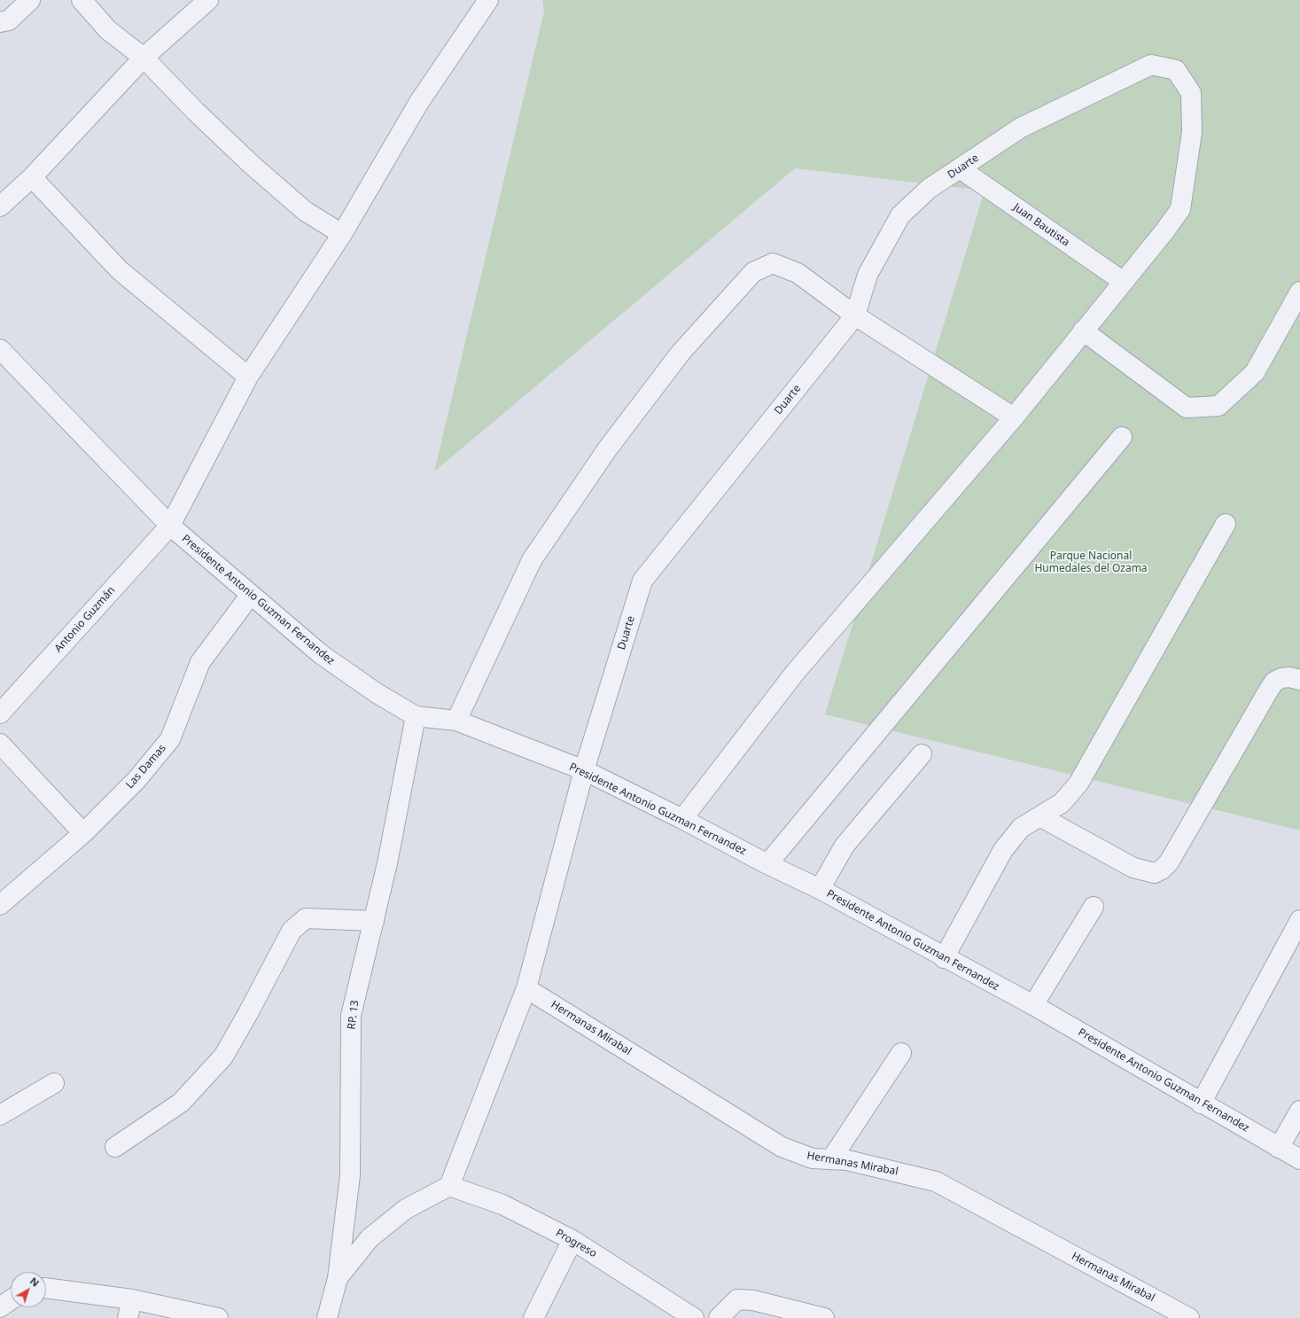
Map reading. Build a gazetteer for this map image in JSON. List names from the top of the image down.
{
  "streets": {
    "street": [
      "Duarte",
      "Juan Bautista",
      "Presidente Antonio Guzman Fernandez",
      "Antonio Guzmán",
      "Las Damas",
      "RP. 13",
      "Hermanas Mirabal",
      "Progreso"
    ]
  },
  "crossings": [
    ["Duarte", "Juan Bautista"],
    ["Duarte", "Presidente Antonio Guzman Fernandez"],
    ["Duarte", "Hermanas Mirabal"],
    ["Duarte", "Progreso"],
    ["Presidente Antonio Guzman Fernandez", "Antonio Guzmán"],
    ["Presidente Antonio Guzman Fernandez", "Las Damas"],
    ["Presidente Antonio Guzman Fernandez", "RP. 13"]
  ],
  "parks": ["Parque Nacional Humedales del Ozama"],
  "north": "top right"
}
